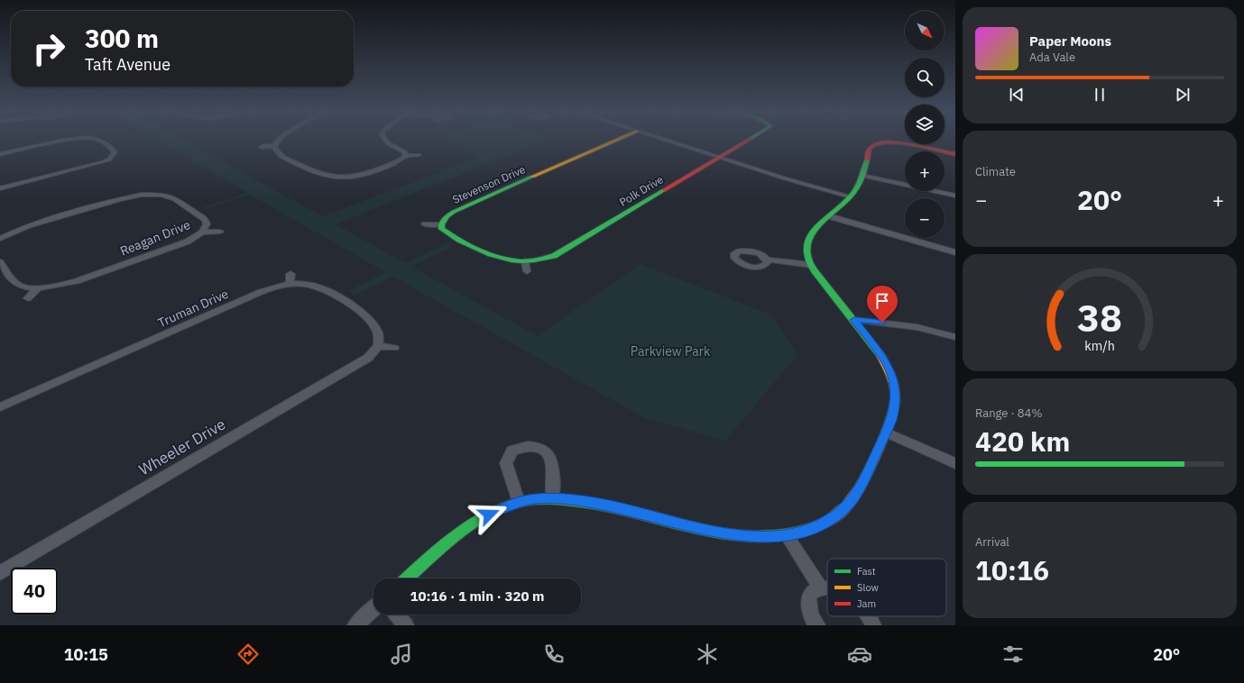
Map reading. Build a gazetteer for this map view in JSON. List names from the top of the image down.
{
  "streets": {
    "street": [
      "Stevenson Drive",
      "Polk Drive",
      "Reagan Drive",
      "Truman Drive",
      "Wheeler Drive"
    ]
  },
  "crossings": [
    ["Truman Drive", "Wheeler Drive"]
  ],
  "parks": ["Parkview Park"],
  "legend": ["Fast", "Slow", "Jam"],
  "north": "bottom right",
  "page": {
    "map_buttons": ["+", "−"],
    "turn": ["300 m", "Taft Avenue"],
    "song": ["Paper Moons", "Ada Vale"],
    "tile": [
      "Climate",
      ["Range · 84%", "420 km"],
      ["Arrival", "10:16"]
    ],
    "heat": ["−", "20°", "+"],
    "limit": "40",
    "trip": "10:16 · 1 min · 320 m",
    "tabs": ["10:15", "20°"],
    "gauge": ["38", "km/h"]
  }
}
